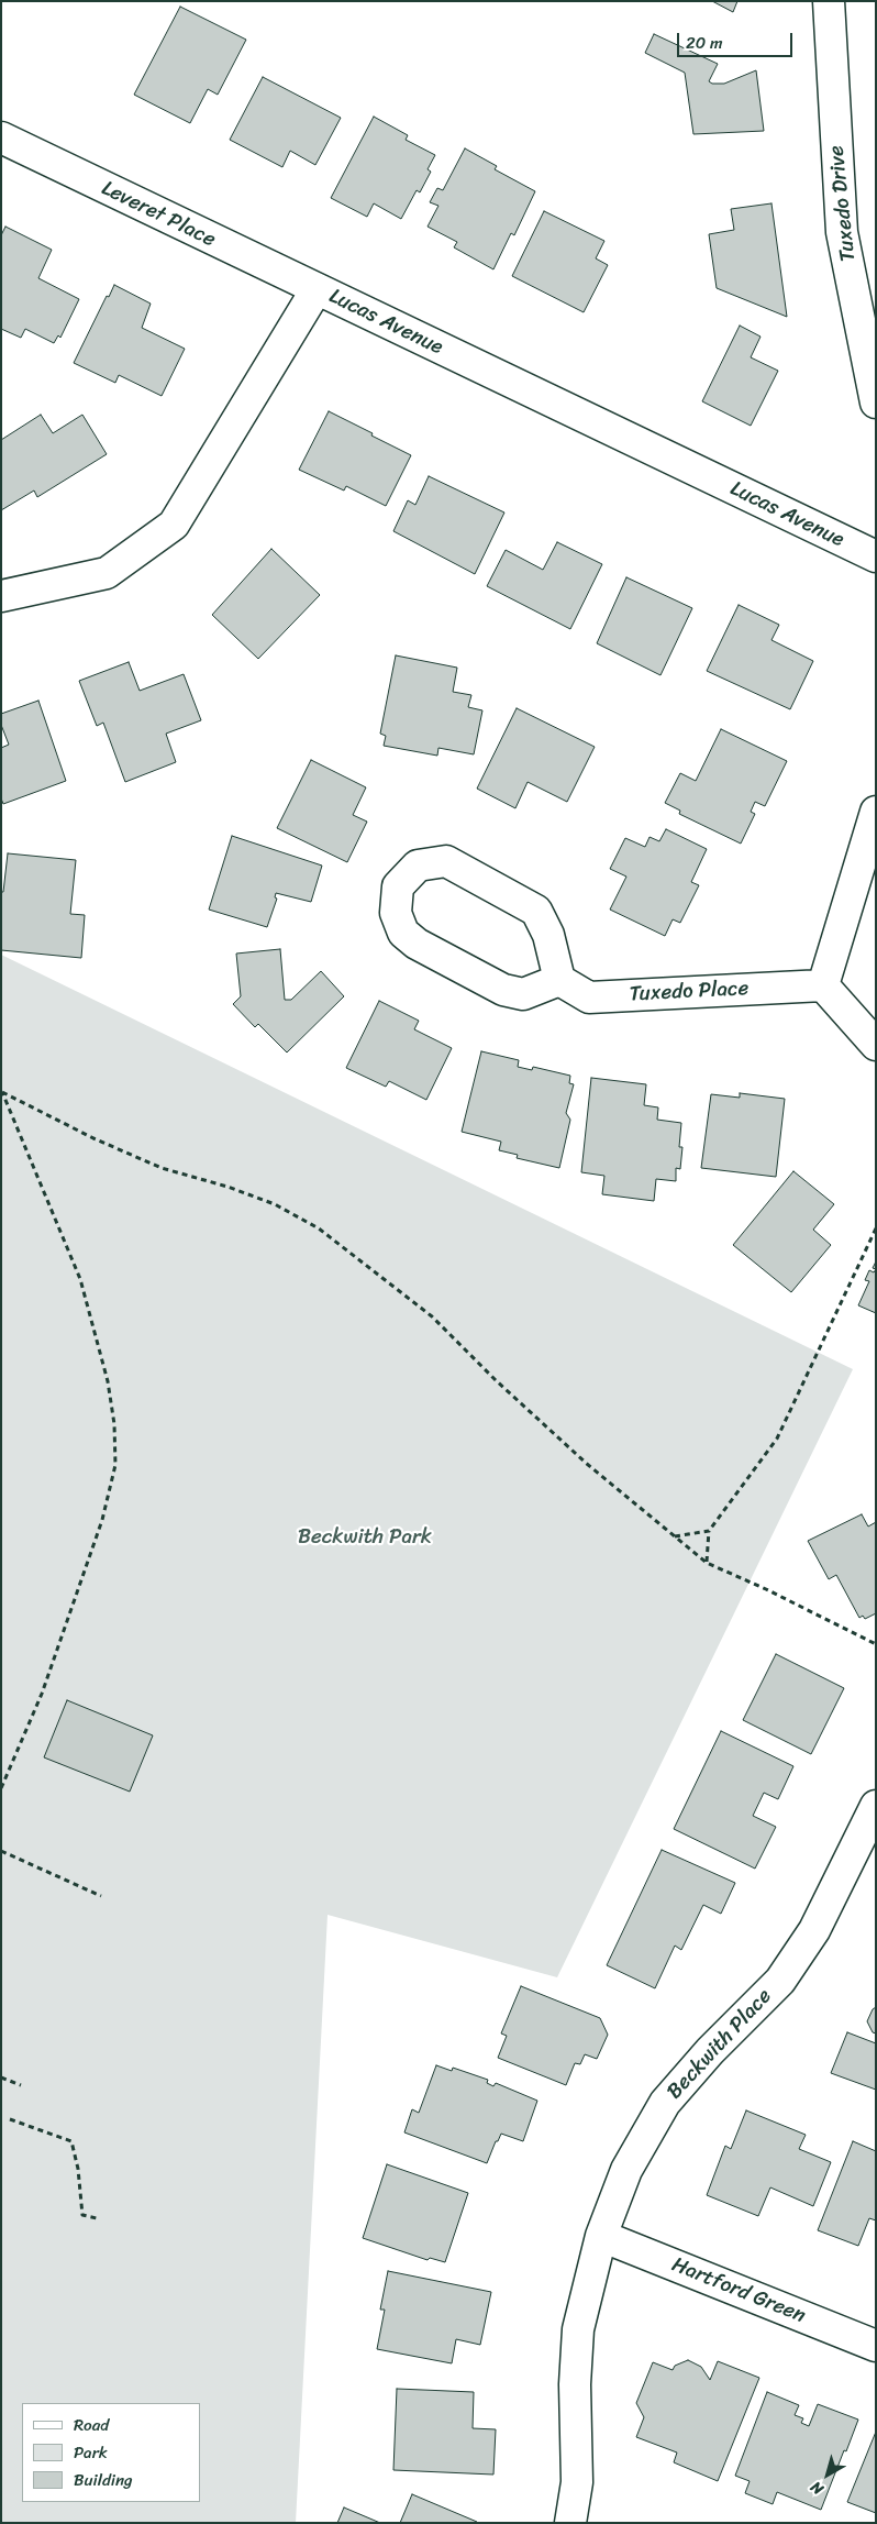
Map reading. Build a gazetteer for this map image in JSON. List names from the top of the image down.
{
  "streets": {
    "street": [
      "Tuxedo Drive",
      "Leveret Place",
      "Lucas Avenue",
      "Tuxedo Place",
      "Beckwith Place",
      "Hartford Green"
    ]
  },
  "crossings": [
    ["Leveret Place", "Lucas Avenue"],
    ["Beckwith Place", "Hartford Green"]
  ],
  "parks": ["Beckwith Park"],
  "legend": ["Road", "Park", "Building"],
  "scale_bar": "20 m",
  "north": "bottom left"
}
